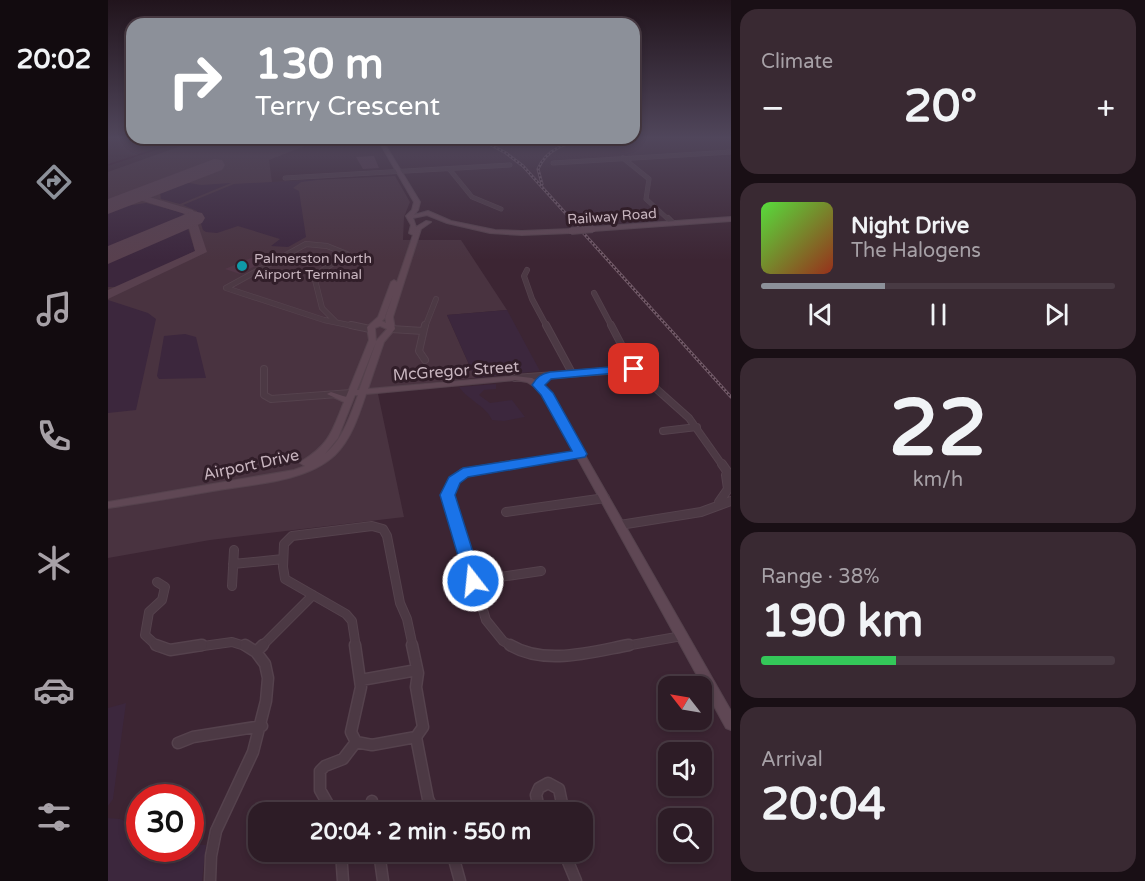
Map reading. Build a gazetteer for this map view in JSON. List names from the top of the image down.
{
  "streets": {
    "main road": ["Railway Road", "McGregor Street", "Airport Drive"]
  },
  "crossings": [
    ["Railway Road", "Airport Drive"],
    ["McGregor Street", "Airport Drive"]
  ],
  "places": ["Palmerston North Airport Terminal"],
  "north": "top left",
  "page": {
    "tabs": "20:02",
    "tile": [
      "Climate",
      ["22", "km/h"],
      ["Range · 38%", "190 km"],
      ["Arrival", "20:04"]
    ],
    "turn": ["130 m", "Terry Crescent"],
    "heat": ["−", "20°", "+"],
    "song": ["Night Drive", "The Halogens"],
    "limit": "30",
    "trip": "20:04 · 2 min · 550 m"
  }
}
